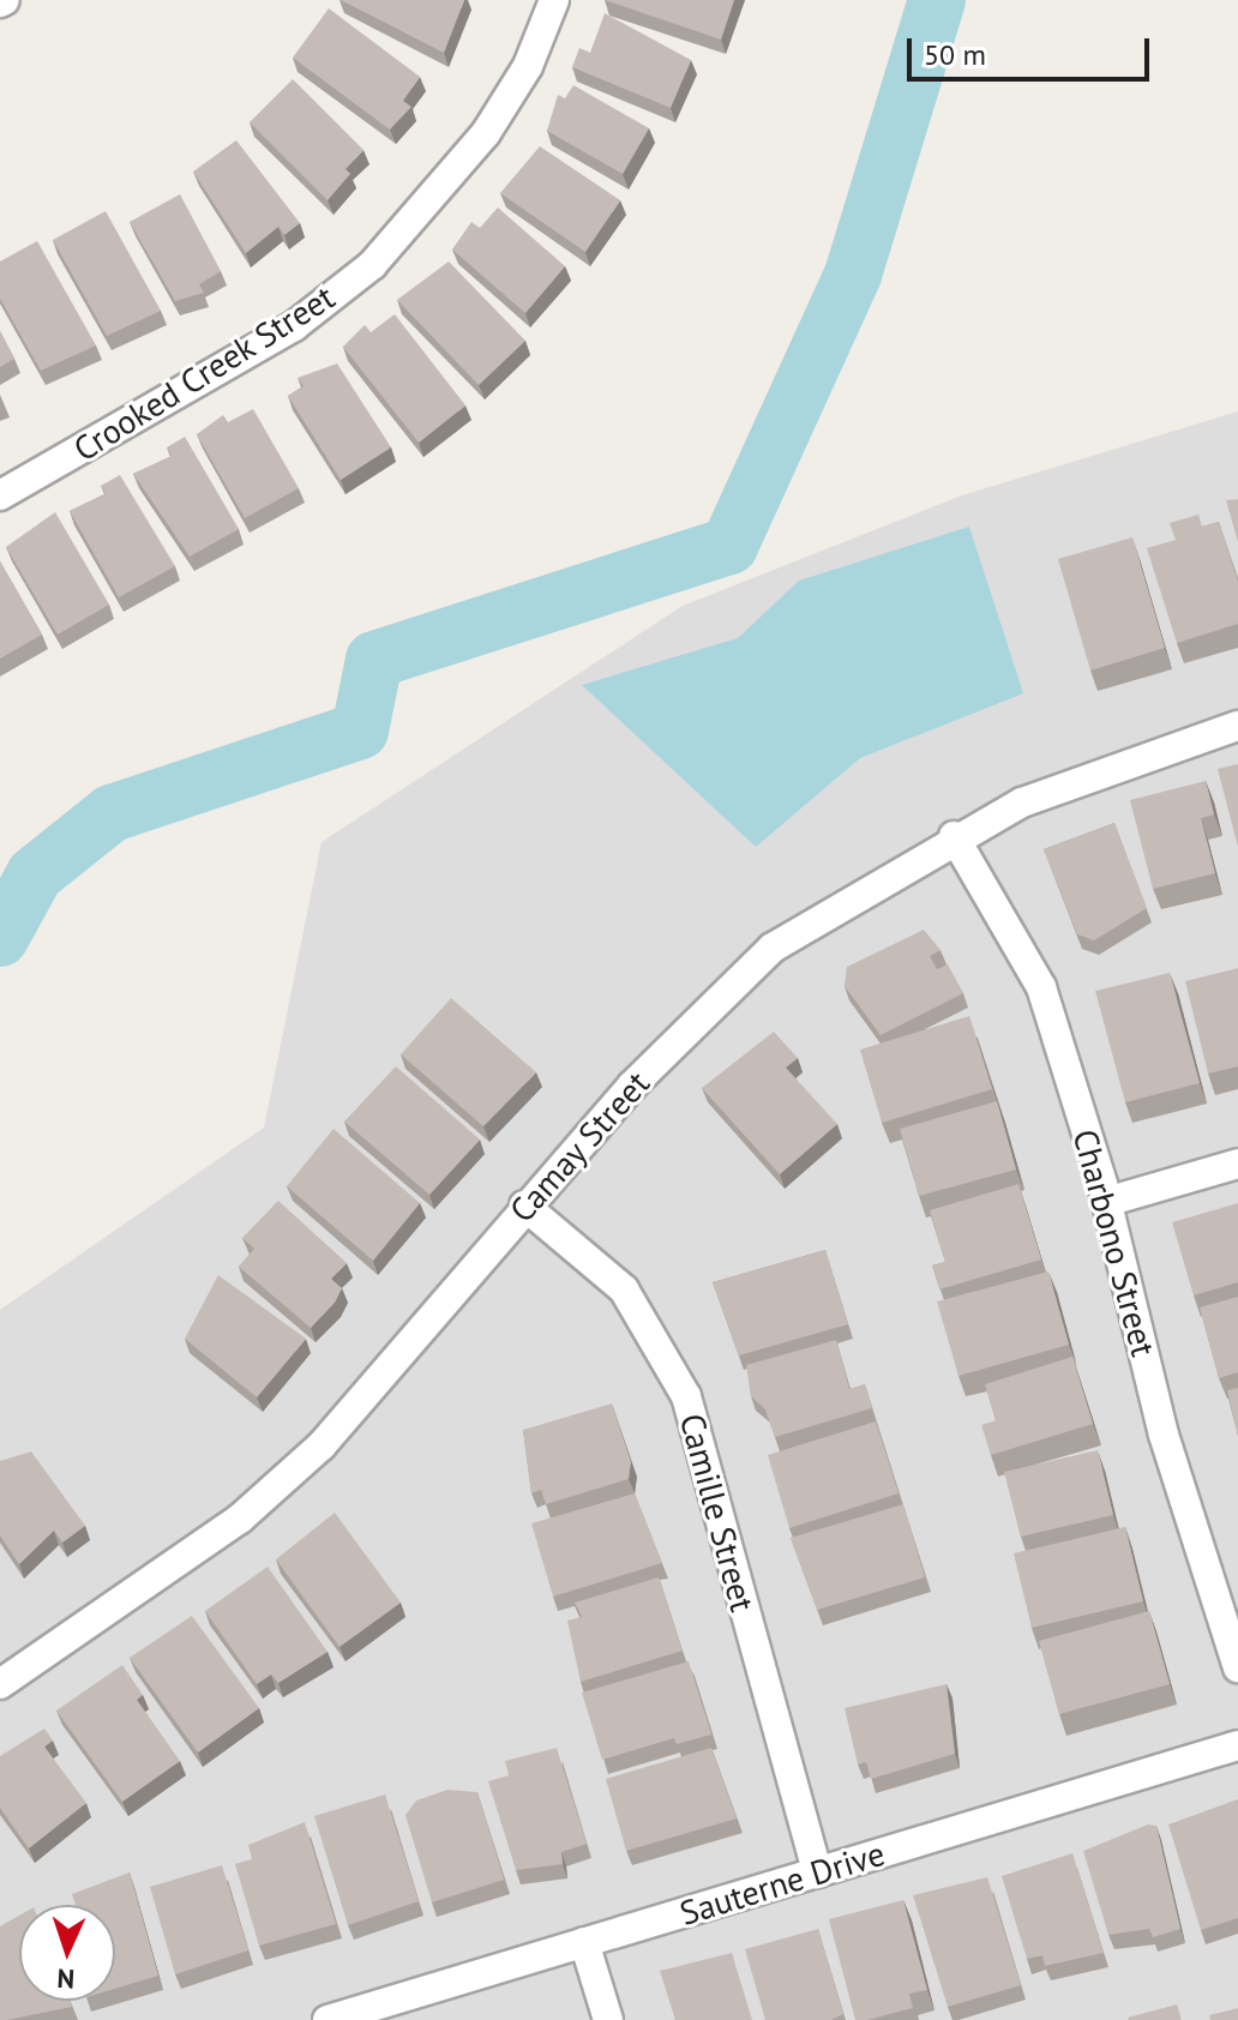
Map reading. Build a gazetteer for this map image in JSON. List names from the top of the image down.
{
  "streets": {
    "street": [
      "Crooked Creek Street",
      "Camay Street",
      "Charbono Street",
      "Camille Street",
      "Sauterne Drive"
    ]
  },
  "crossings": [
    ["Camay Street", "Charbono Street"],
    ["Camay Street", "Camille Street"],
    ["Camille Street", "Sauterne Drive"]
  ],
  "scale_bar": "50 m",
  "north": "bottom"
}
